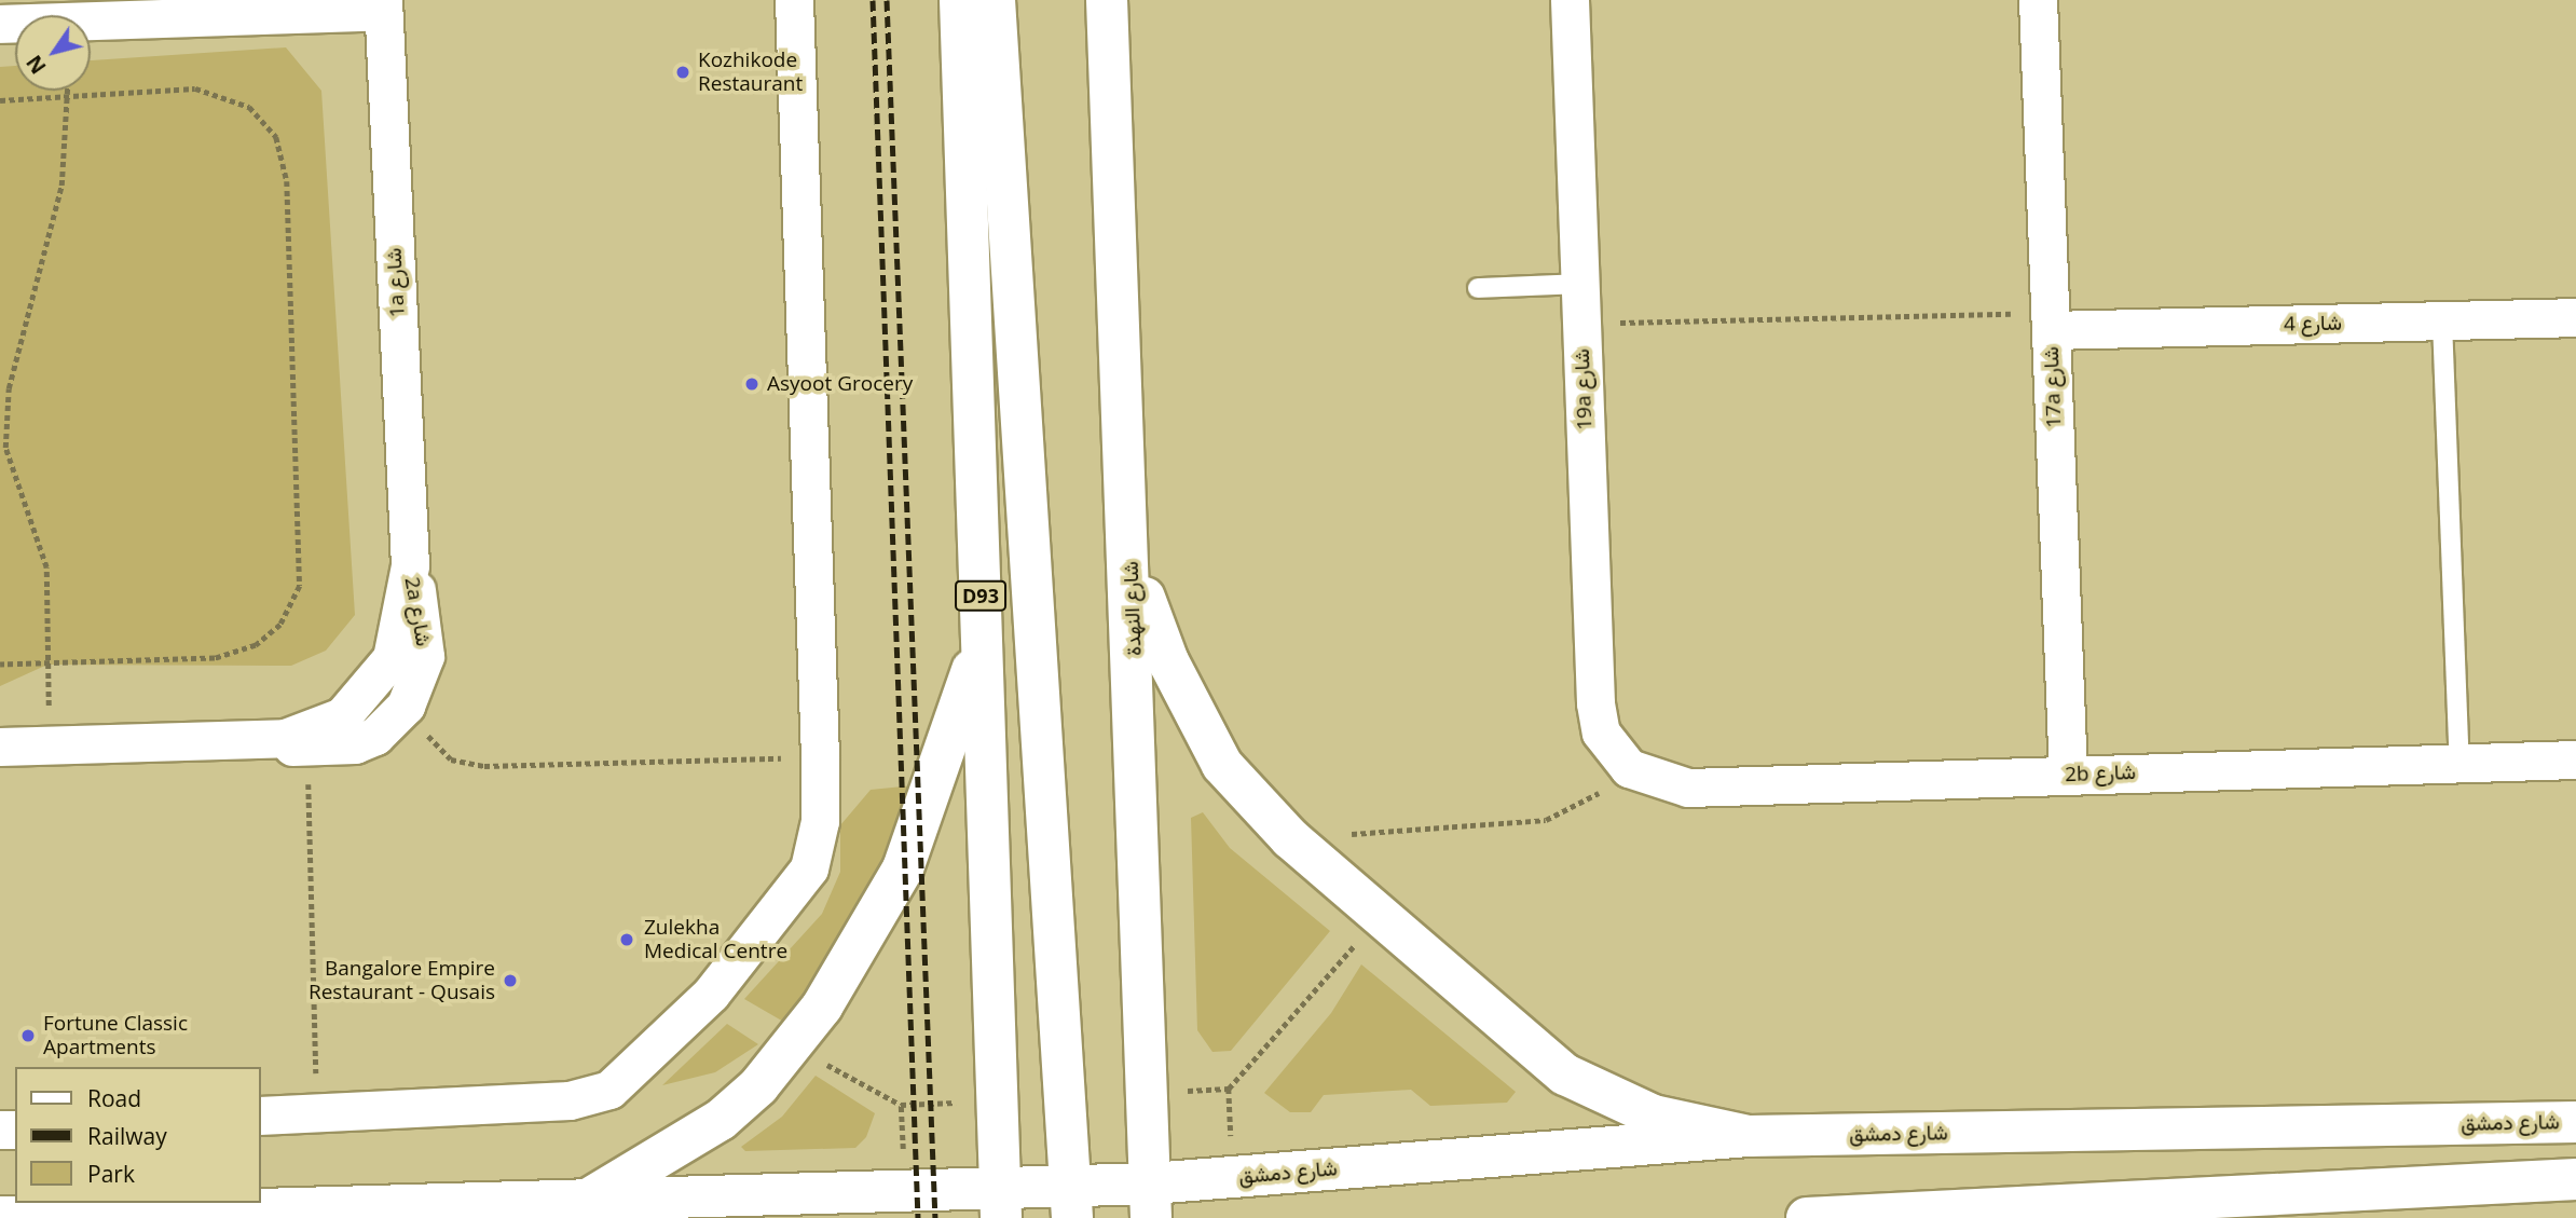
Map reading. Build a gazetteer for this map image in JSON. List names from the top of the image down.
{
  "streets": {
    "main road": ["D93", "شارع النهدة", "شارع دمشق"],
    "street": [
      "1a شارع",
      "شارع 4",
      "17a شارع",
      "19a شارع",
      "2a شارع",
      "2b شارع"
    ]
  },
  "crossings": [
    ["1a شارع", "2a شارع"],
    ["شارع 4", "17a شارع"],
    ["17a شارع", "2b شارع"],
    ["19a شارع", "2b شارع"],
    ["D93", "شارع دمشق"],
    ["شارع النهدة", "شارع دمشق"]
  ],
  "places": [
    "Kozhikode Restaurant",
    "Asyoot Grocery",
    "Zulekha Medical Centre",
    "Bangalore Empire Restaurant - Qusais",
    "Fortune Classic Apartments"
  ],
  "legend": ["Road", "Railway", "Park"],
  "north": "bottom left"
}
